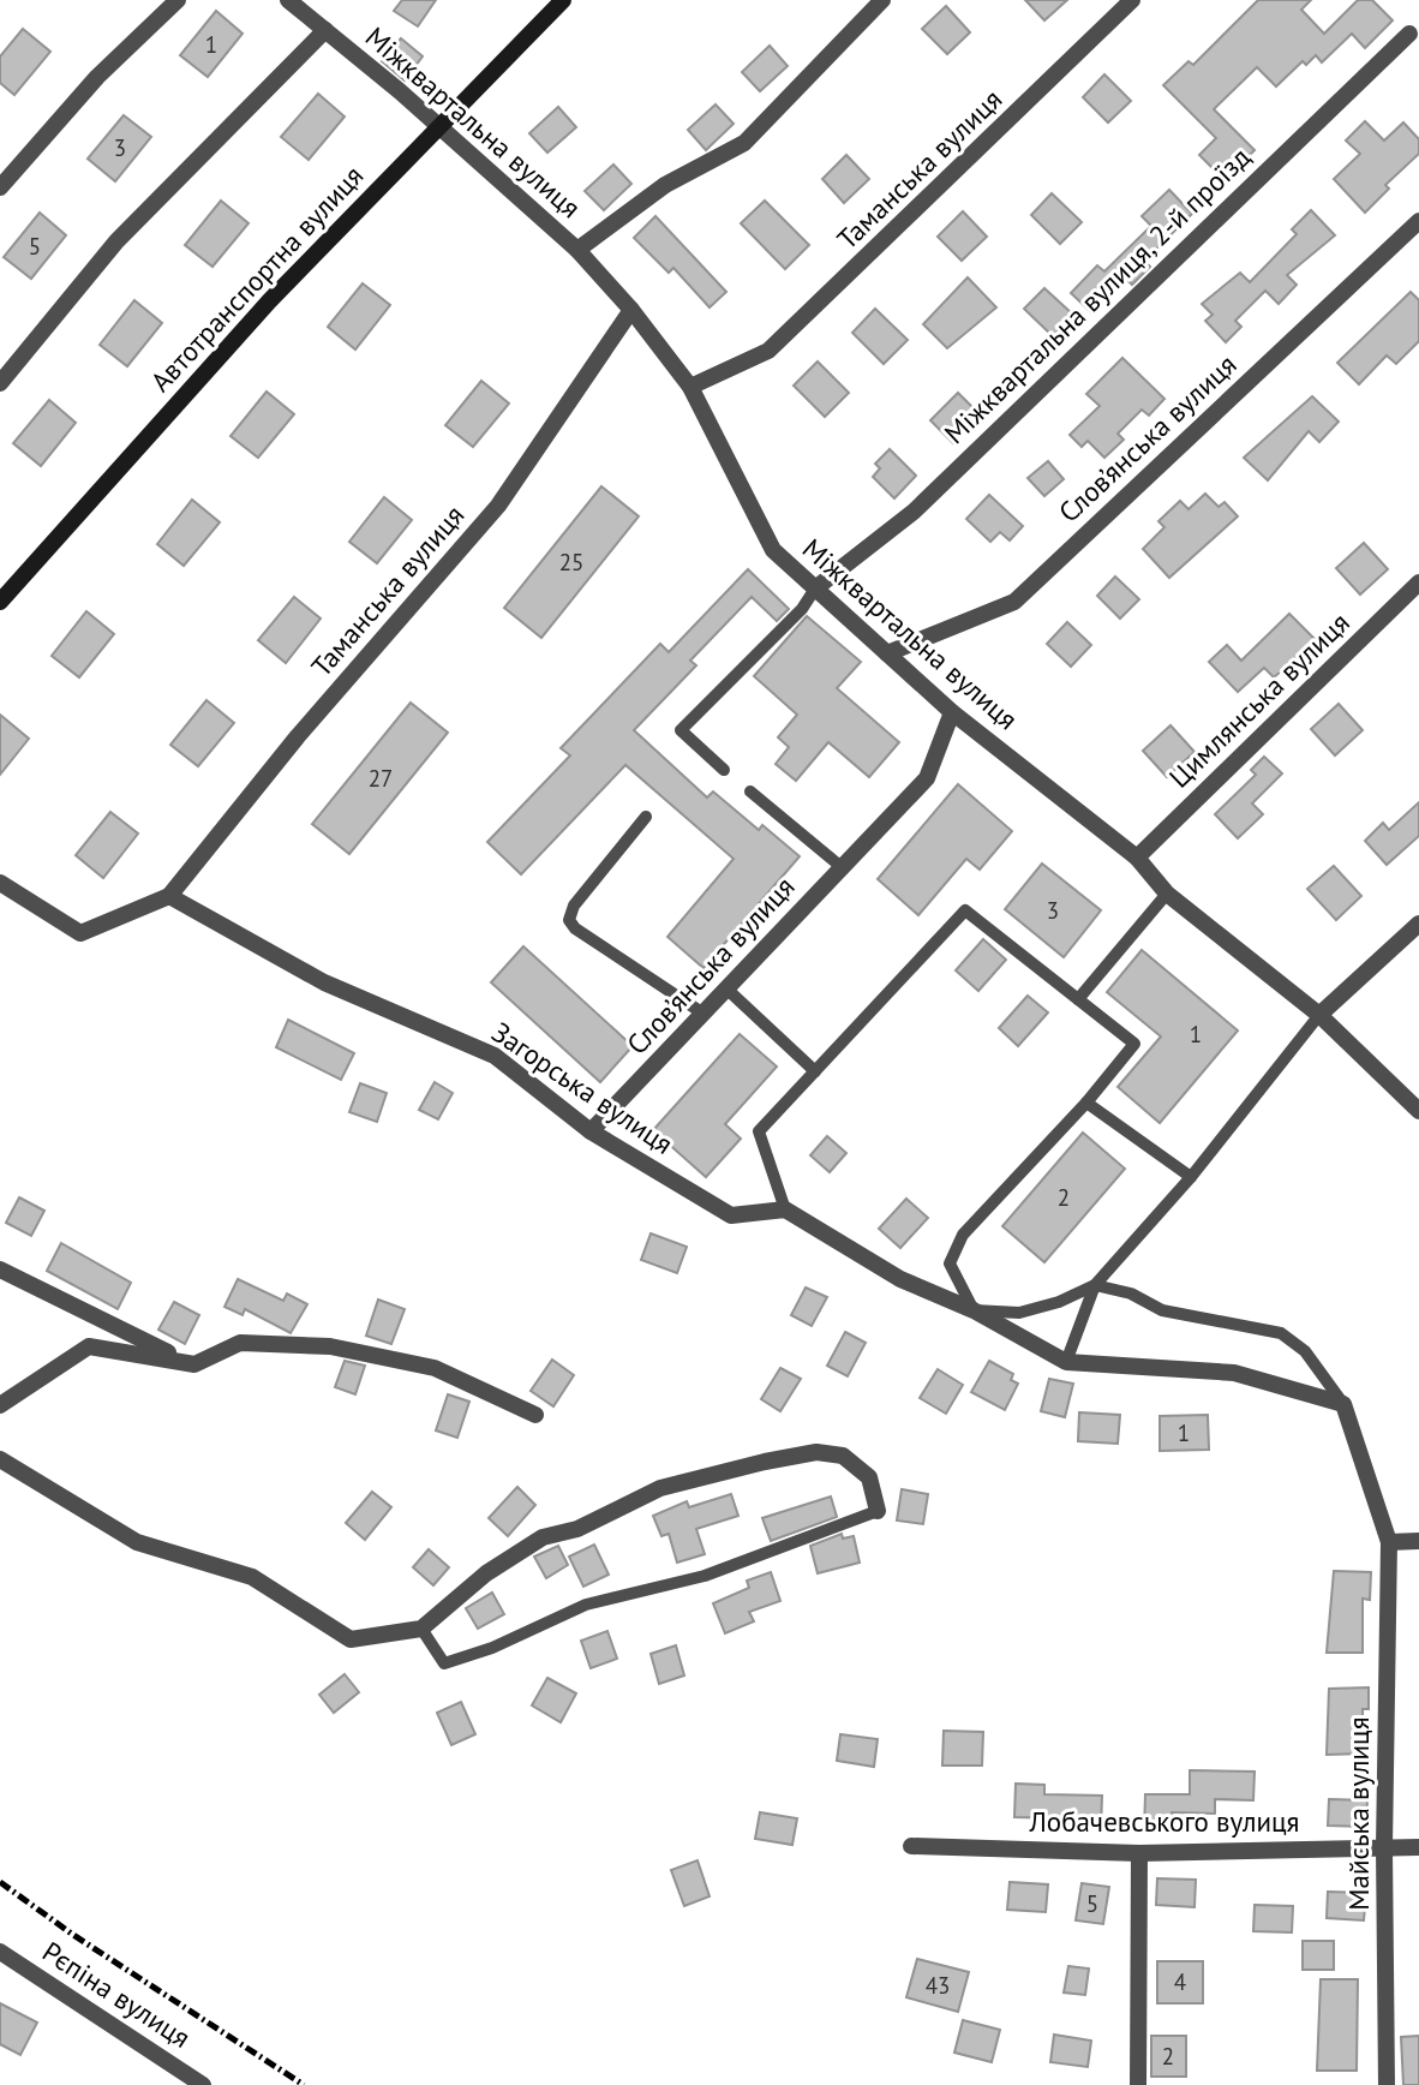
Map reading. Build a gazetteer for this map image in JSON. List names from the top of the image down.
{
  "streets": {
    "main road": ["Автотранспортна вулиця"],
    "street": [
      "Міжквартальна вулиця",
      "Таманська вулиця",
      "Міжквартальна вулиця, 2-й проїзд",
      "Слов’янська вулиця",
      "Цимлянська вулиця",
      "Загорська вулиця",
      "Майська вулиця",
      "Лобачевського вулиця",
      "Рєпіна вулиця"
    ]
  },
  "crossings": [
    ["Міжквартальна вулиця", "Таманська вулиця"],
    ["Міжквартальна вулиця", "Автотранспортна вулиця"],
    ["Міжквартальна вулиця", "Міжквартальна вулиця, 2-й проїзд"],
    ["Міжквартальна вулиця", "Слов’янська вулиця"],
    ["Міжквартальна вулиця", "Цимлянська вулиця"],
    ["Таманська вулиця", "Загорська вулиця"],
    ["Слов’янська вулиця", "Загорська вулиця"],
    ["Майська вулиця", "Лобачевського вулиця"]
  ],
  "house_numbers": [
    "1",
    "3",
    "5",
    "25",
    "27",
    "3",
    "1",
    "2",
    "1",
    "5",
    "4",
    "43",
    "2"
  ]
}
